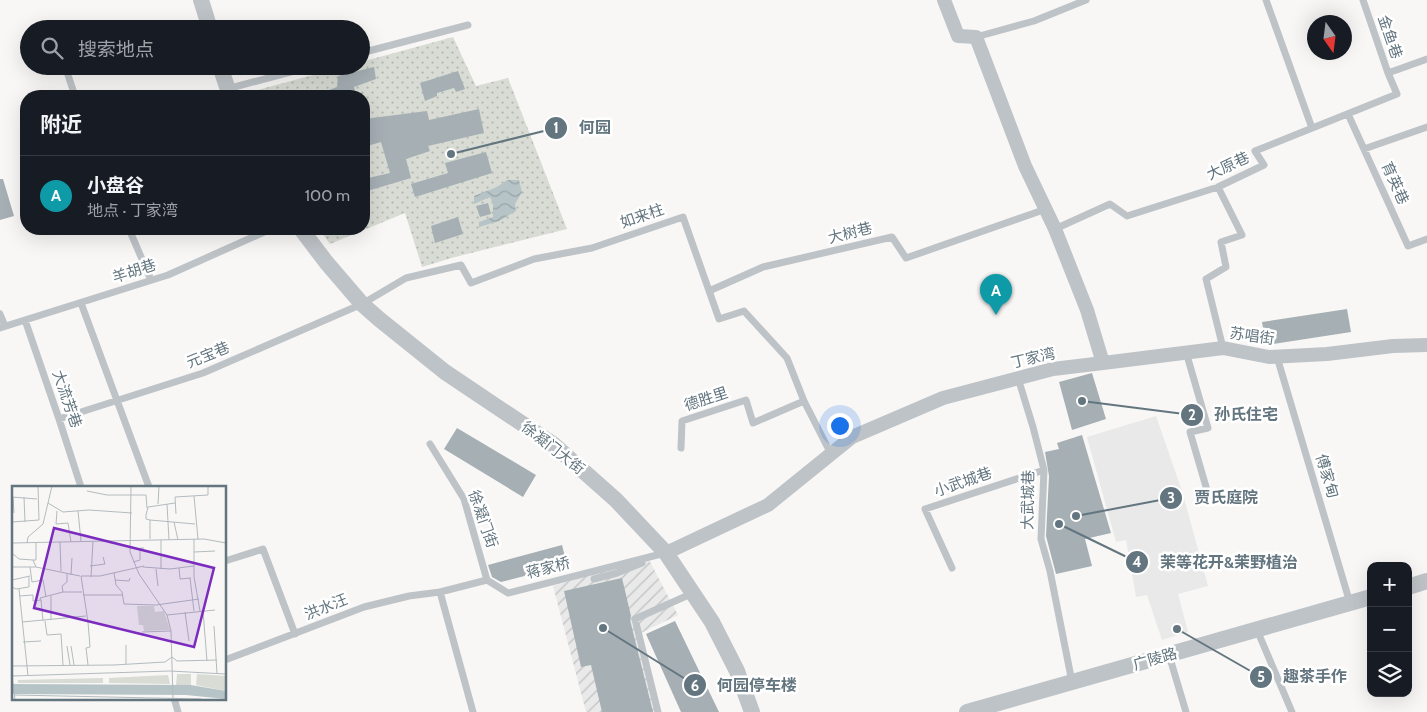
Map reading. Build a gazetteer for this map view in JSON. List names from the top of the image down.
{
  "streets": {
    "street": [
      "苏唱街",
      "丁家湾",
      "徐凝门大街",
      "广陵路"
    ],
    "lane": [
      "金鱼巷",
      "大原巷",
      "育英巷",
      "如来柱",
      "大树巷",
      "羊胡巷",
      "元宝巷",
      "大流芳巷",
      "德胜里",
      "傅家甸",
      "小武城巷",
      "大武城巷",
      "徐凝门街",
      "蒋家桥",
      "洪水汪"
    ]
  },
  "crossings": [
    ["金鱼巷", "大原巷"],
    ["大原巷", "育英巷"],
    ["如来柱", "大树巷"],
    ["如来柱", "元宝巷"],
    ["如来柱", "丁家湾"],
    ["如来柱", "德胜里"],
    ["如来柱", "徐凝门大街"],
    ["羊胡巷", "大流芳巷"],
    ["苏唱街", "丁家湾"],
    ["苏唱街", "傅家甸"],
    ["元宝巷", "大流芳巷"],
    ["元宝巷", "徐凝门大街"],
    ["丁家湾", "徐凝门大街"],
    ["丁家湾", "大武城巷"],
    ["丁家湾", "蒋家桥"],
    ["徐凝门大街", "蒋家桥"],
    ["傅家甸", "广陵路"],
    ["小武城巷", "大武城巷"],
    ["大武城巷", "广陵路"],
    ["徐凝门街", "蒋家桥"]
  ],
  "places": [
    "何园",
    "孙氏住宅",
    "贾氏庭院",
    "茉等花开&茉野植治",
    "何园停车楼",
    "趣茶手作"
  ],
  "north": "bottom",
  "page": {
    "search": "搜索地点",
    "heading": "附近",
    "list": [
      {
        "mark": "A",
        "name": "小盘谷",
        "note": "地点 · 丁家湾",
        "value": "100 m"
      }
    ],
    "pins": "A",
    "map_buttons": ["+", "−"]
  }
}
